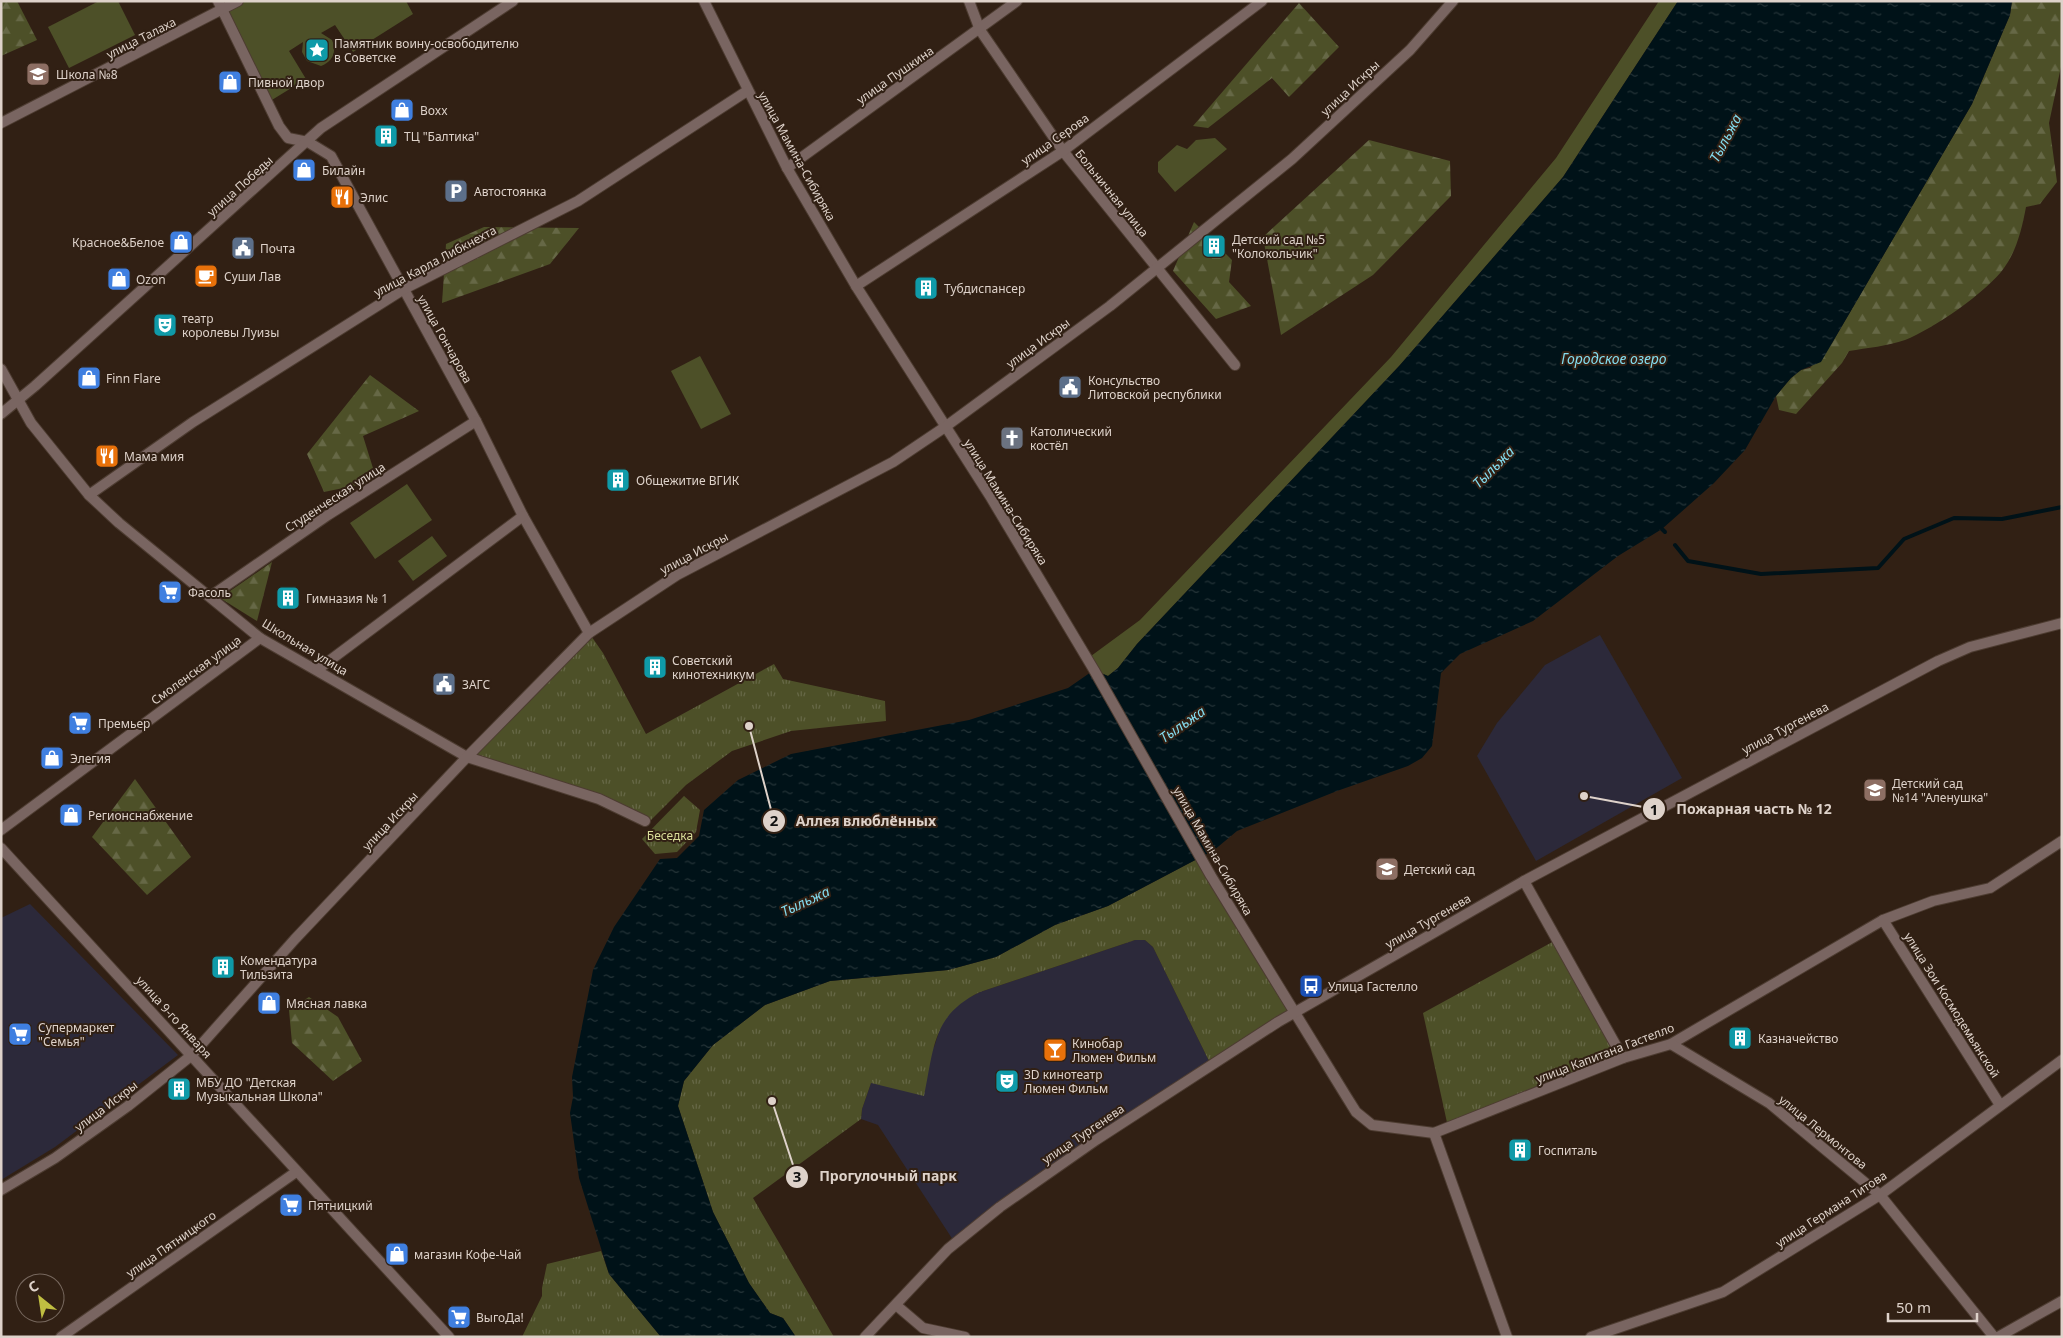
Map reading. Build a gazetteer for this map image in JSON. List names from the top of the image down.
{
  "streets": {
    "street": [
      "улица Талаха",
      "улица Пушкина",
      "улица Искры",
      "улица Серова",
      "улица Мамина-Сибиряка",
      "улица Победы",
      "Больничная улица",
      "улица Карла Либкнехта",
      "улица Гончарова",
      "Студенческая улица",
      "Школьная улица",
      "Смоленская улица",
      "улица Тургенева",
      "улица Зои Космодемьянской",
      "улица 9-го Января",
      "улица Капитана Гастелло",
      "улица Лермонтова",
      "улица Германа Титова",
      "улица Пятницкого"
    ]
  },
  "crossings": [
    ["улица Талаха", "улица Гончарова"],
    ["улица Пушкина", "улица Мамина-Сибиряка"],
    ["улица Пушкина", "Больничная улица"],
    ["улица Искры", "улица Мамина-Сибиряка"],
    ["улица Искры", "Больничная улица"],
    ["улица Искры", "улица Гончарова"],
    ["улица Искры", "Школьная улица"],
    ["улица Искры", "улица 9-го Января"],
    ["улица Серова", "улица Мамина-Сибиряка"],
    ["улица Серова", "Больничная улица"],
    ["улица Мамина-Сибиряка", "улица Карла Либкнехта"],
    ["улица Мамина-Сибиряка", "улица Тургенева"],
    ["улица Мамина-Сибиряка", "улица Капитана Гастелло"],
    ["улица Победы", "улица Гончарова"],
    ["улица Победы", "Школьная улица"],
    ["улица Карла Либкнехта", "улица Гончарова"],
    ["улица Карла Либкнехта", "Школьная улица"],
    ["улица Гончарова", "Студенческая улица"],
    ["Студенческая улица", "Школьная улица"],
    ["Школьная улица", "Смоленская улица"],
    ["улица Тургенева", "улица Капитана Гастелло"],
    ["улица Зои Космодемьянской", "улица Капитана Гастелло"],
    ["улица Зои Космодемьянской", "улица Германа Титова"],
    ["улица 9-го Января", "улица Пятницкого"],
    ["улица Капитана Гастелло", "улица Лермонтова"],
    ["улица Лермонтова", "улица Германа Титова"]
  ],
  "water": ["Тыльжа", "Городское озеро"],
  "parks": ["Беседка"],
  "places": {
    "place": ["Памятник воину-освободителю в Советске"],
    "school or university": ["Школа №8", "Детский сад №14 \"Аленушка\"", "Детский сад"],
    "shop": [
      "Пивной двор",
      "Boxx",
      "Билайн",
      "Красное&Белое",
      "Ozon",
      "Finn Flare",
      "Элегия",
      "Регионснабжение",
      "Мясная лавка",
      "магазин Кофе-Чай"
    ],
    "building": [
      "ТЦ \"Балтика\"",
      "Детский сад №5 \"Колокольчик\"",
      "Тубдиспансер",
      "Общежитие ВГИК",
      "Гимназия № 1",
      "Советский кинотехникум",
      "Комендатура Тильзита",
      "Казначейство",
      "МБУ ДО \"Детская Музыкальная Школа\"",
      "Госпиталь"
    ],
    "parking": ["Автостоянка"],
    "restaurant": ["Элис", "Мама мия"],
    "public building": ["Почта", "Консульство Литовской республики", "ЗАГС"],
    "cafe": ["Суши Лав"],
    "theatre": ["театр королевы Луизы", "3D кинотеатр Люмен Фильм"],
    "church": ["Католический костёл"],
    "supermarket": [
      "Фасоль",
      "Премьер",
      "Супермаркет \"Семья\"",
      "Пятницкий",
      "ВыгоДа!"
    ],
    "other": ["Аллея влюблённых", "Пожарная часть № 12", "Прогулочный парк"],
    "bus stop": ["Улица Гастелло"],
    "bar": ["Кинобар Люмен Фильм"]
  },
  "scale_bar": "50 m",
  "north": "top left"
}
